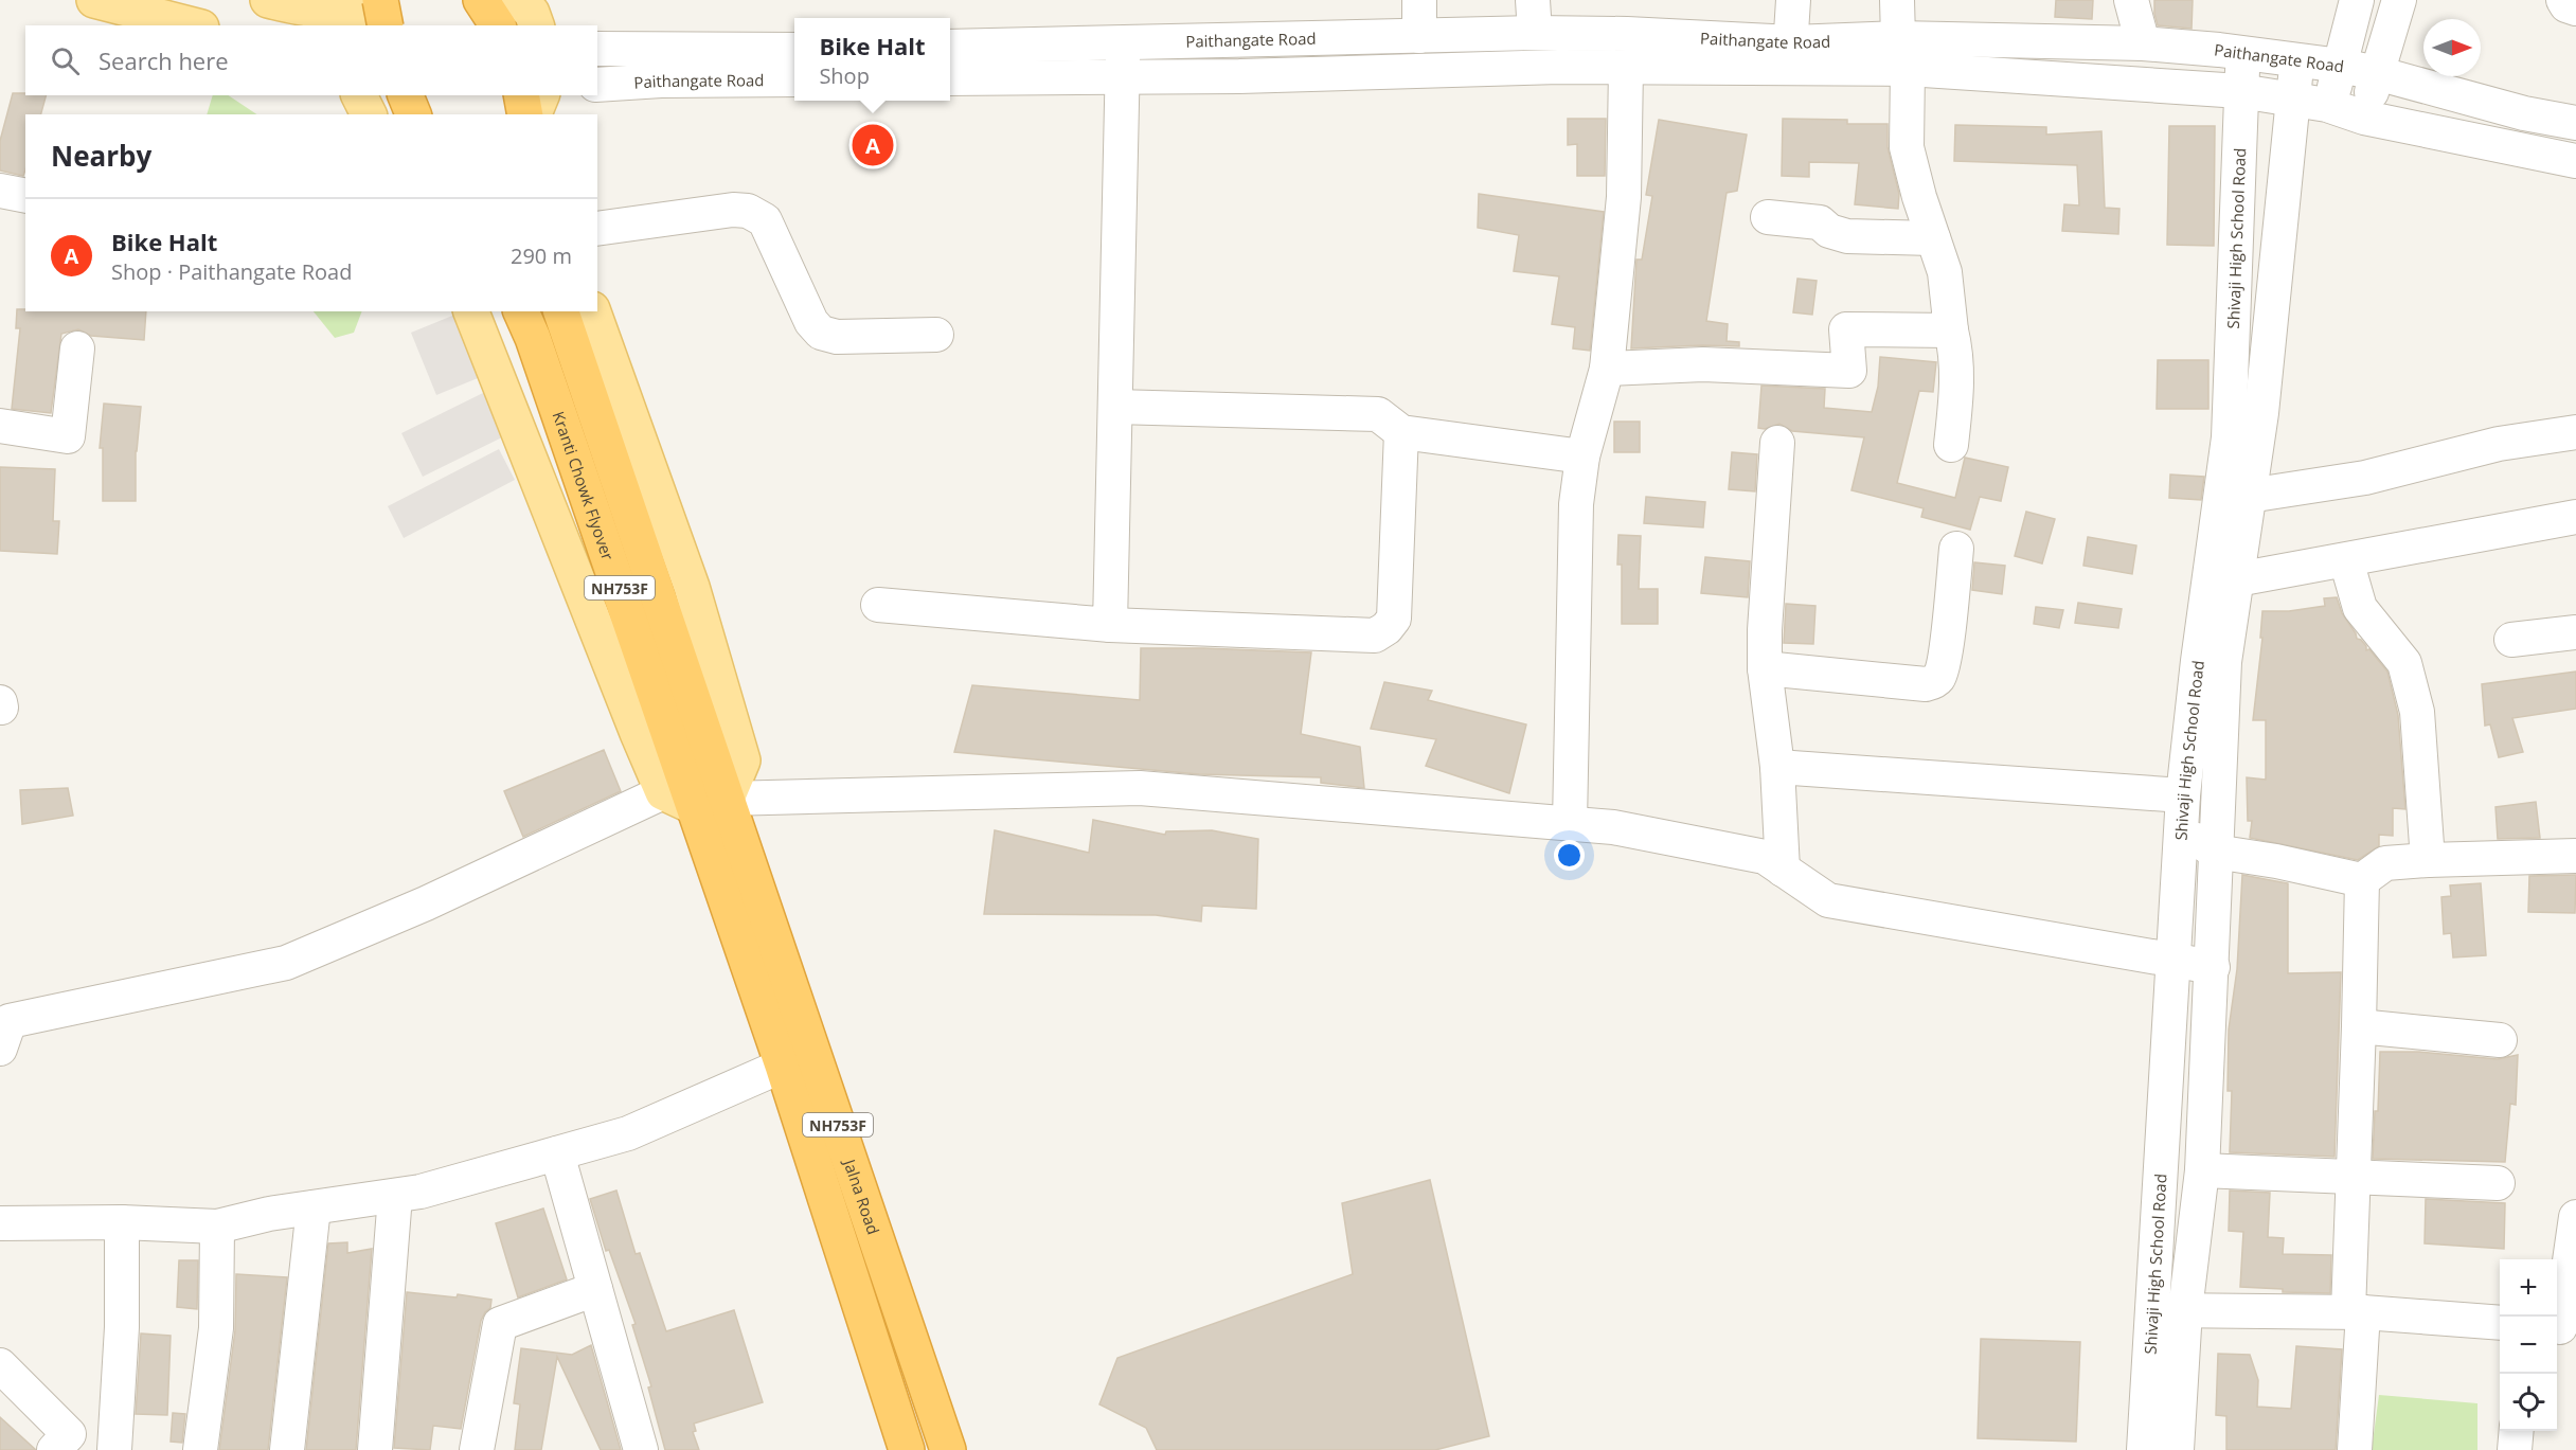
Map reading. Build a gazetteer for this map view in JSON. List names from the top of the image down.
{
  "streets": {
    "highway": ["Kranti Chowk Flyover", "NH753F", "Jalna Road"],
    "street": ["Paithangate Road", "Shivaji High School Road"]
  },
  "crossings": [
    ["Paithangate Road", "Shivaji High School Road"],
    ["Kranti Chowk Flyover", "NH753F"],
    ["Kranti Chowk Flyover", "Jalna Road"],
    ["NH753F", "Jalna Road"]
  ],
  "north": "right",
  "page": {
    "popup": ["Bike Halt", "Shop"],
    "search": "Search here",
    "heading": "Nearby",
    "pins": "A",
    "list": [
      {
        "mark": "A",
        "name": "Bike Halt",
        "note": "Shop · Paithangate Road",
        "value": "290 m"
      }
    ],
    "map_buttons": ["+", "−"]
  }
}
